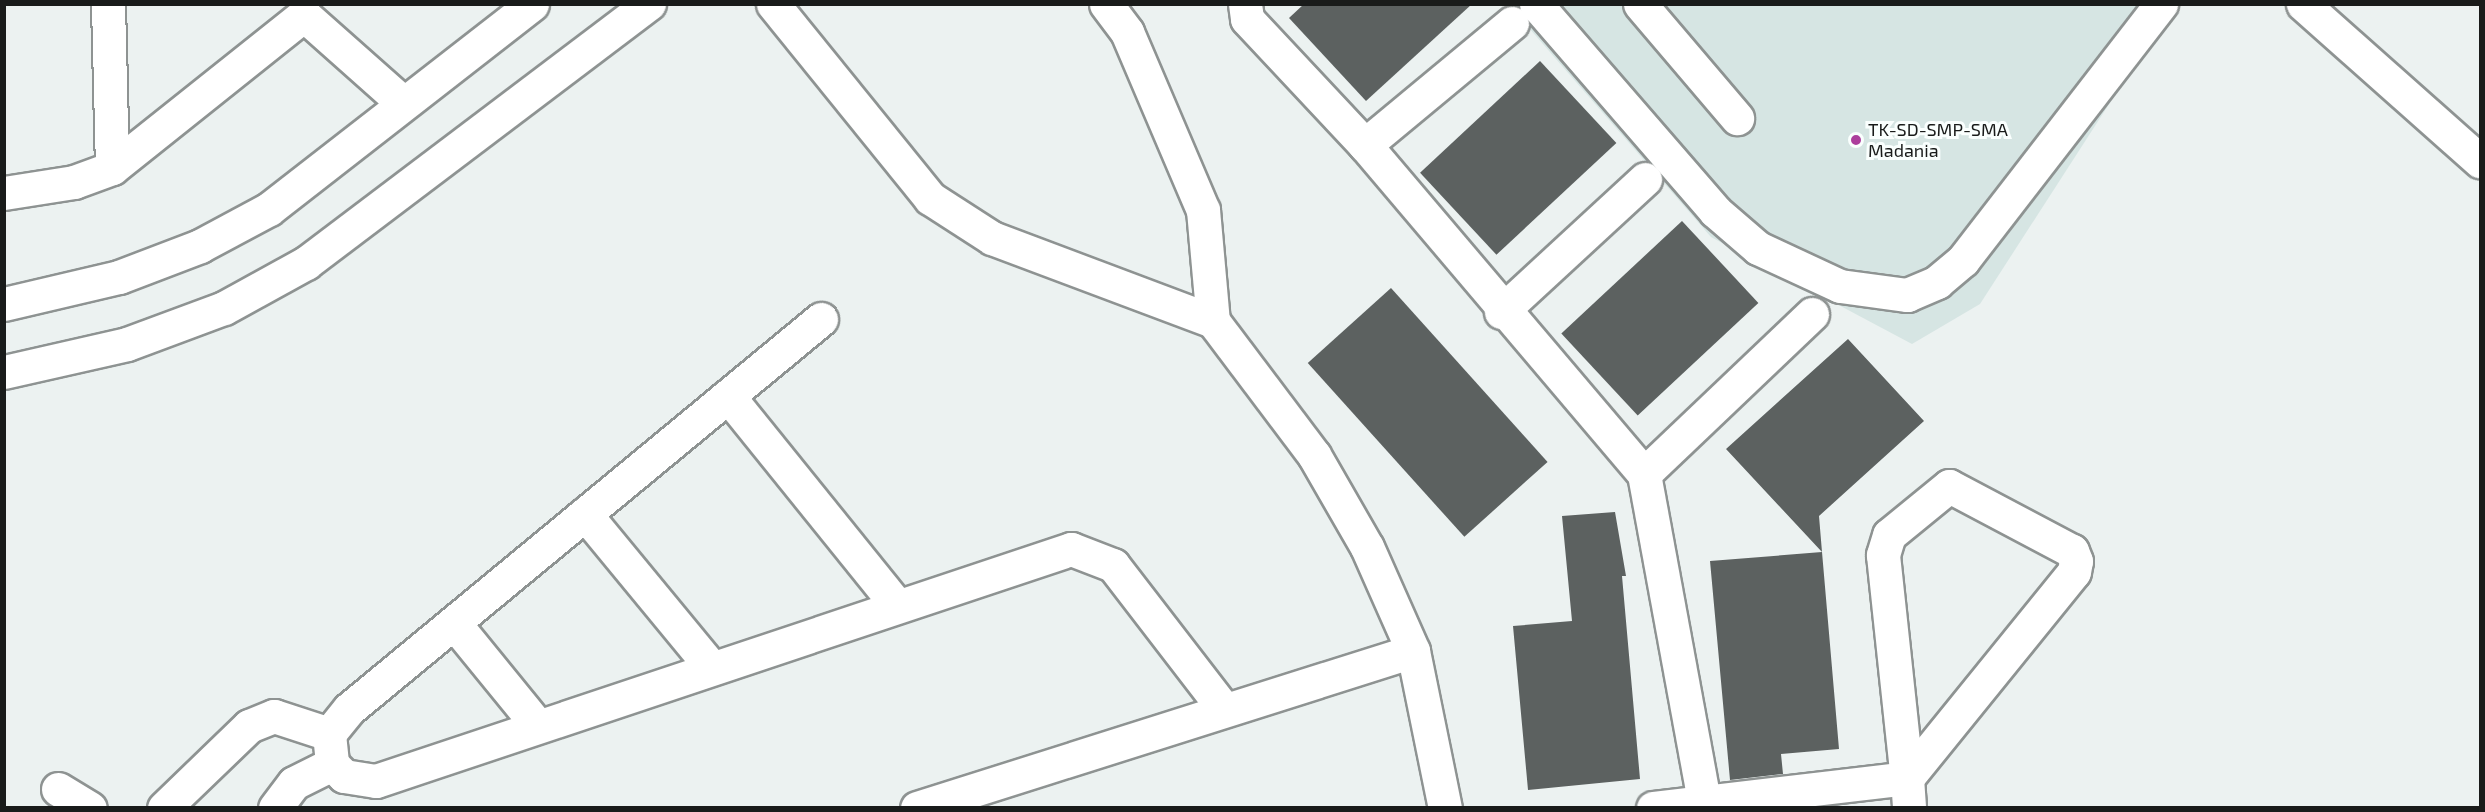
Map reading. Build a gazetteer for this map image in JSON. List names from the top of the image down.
{
  "places": ["TK-SD-SMP-SMA Madania"]
}
